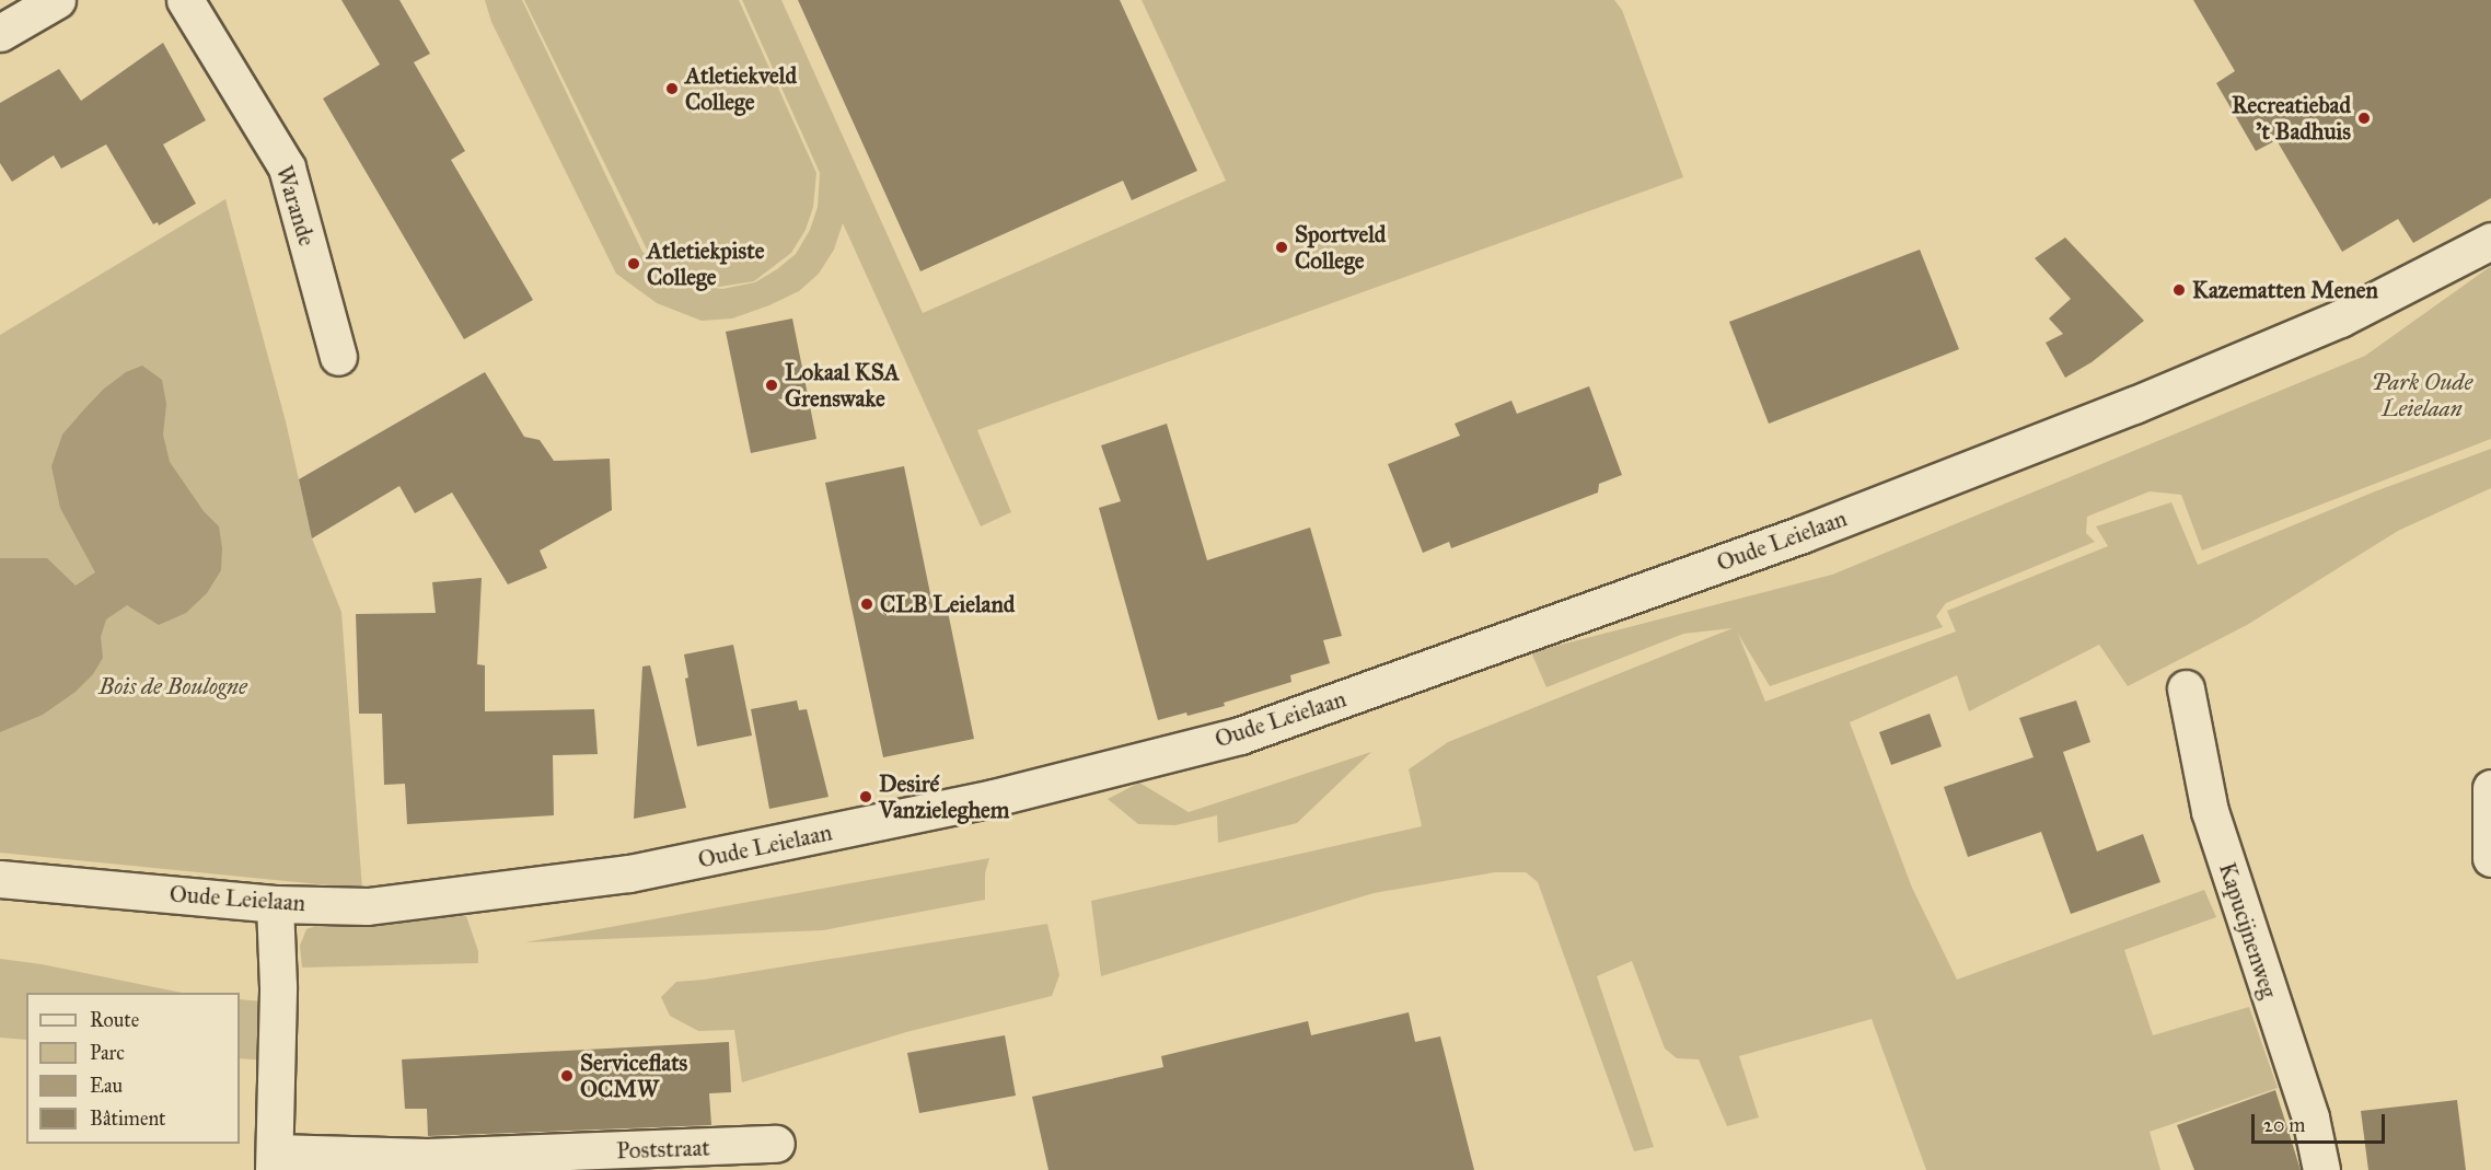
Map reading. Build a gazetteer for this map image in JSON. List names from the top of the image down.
{
  "streets": {
    "street": [
      "Warande",
      "Oude Leielaan",
      "Kapucijnenweg",
      "Poststraat"
    ]
  },
  "crossings": [
    ["Oude Leielaan", "Poststraat"]
  ],
  "parks": ["Park Oude Leielaan", "Bois de Boulogne"],
  "places": [
    "Atletiekveld College",
    "Recreatiebad 't Badhuis",
    "Sportveld College",
    "Atletiekpiste College",
    "Kazematten Menen",
    "Lokaal KSA Grenswake",
    "CLB Leieland",
    "Desiré Vanzieleghem",
    "Serviceflats OCMW"
  ],
  "legend": [
    "Route",
    "Parc",
    "Eau",
    "Bâtiment"
  ],
  "scale_bar": "20 m"
}
